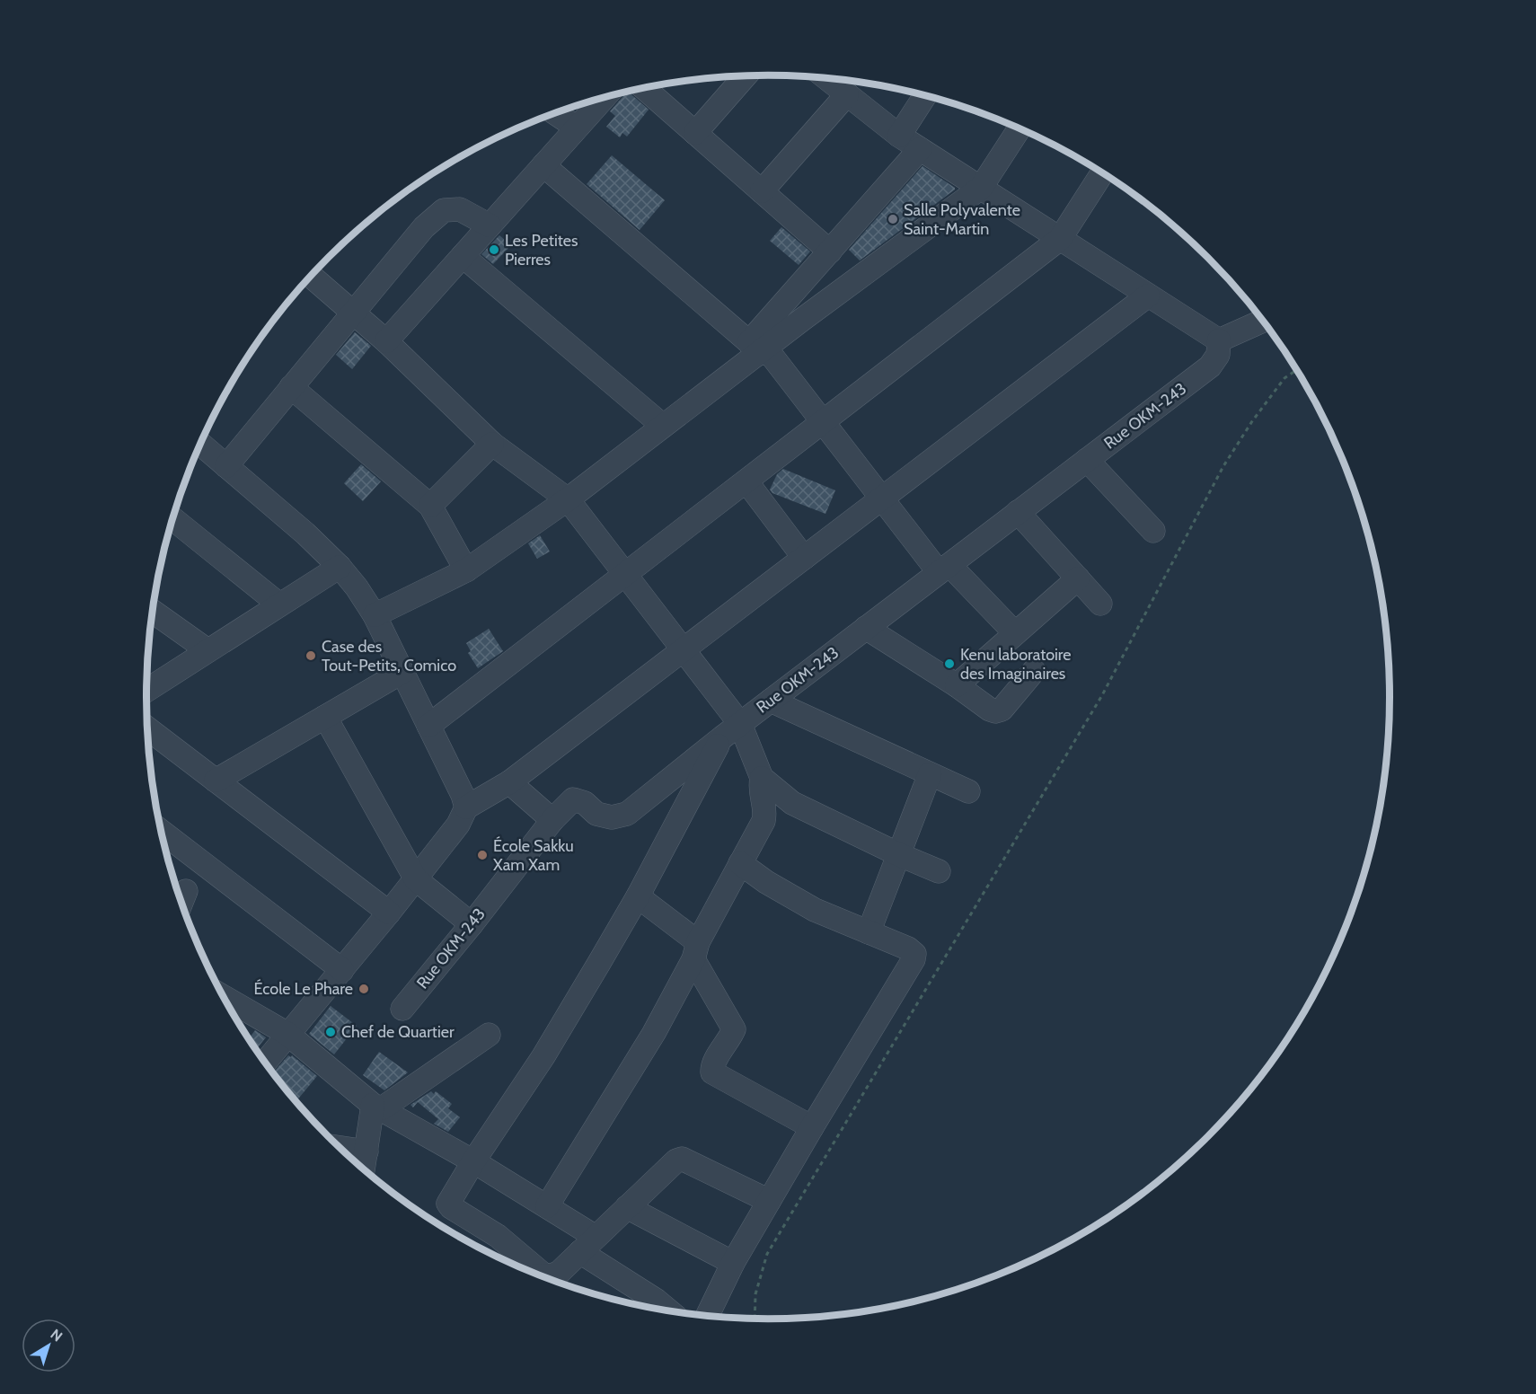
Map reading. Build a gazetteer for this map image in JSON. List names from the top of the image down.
{
  "streets": {
    "street": ["Rue OKM-243"]
  },
  "places": [
    "Salle Polyvalente Saint-Martin",
    "Les Petites Pierres",
    "Case des Tout-Petits, Comico",
    "Kenu laboratoire des Imaginaires",
    "École Sakku Xam Xam",
    "École Le Phare",
    "Chef de Quartier"
  ],
  "north": "top right"
}
